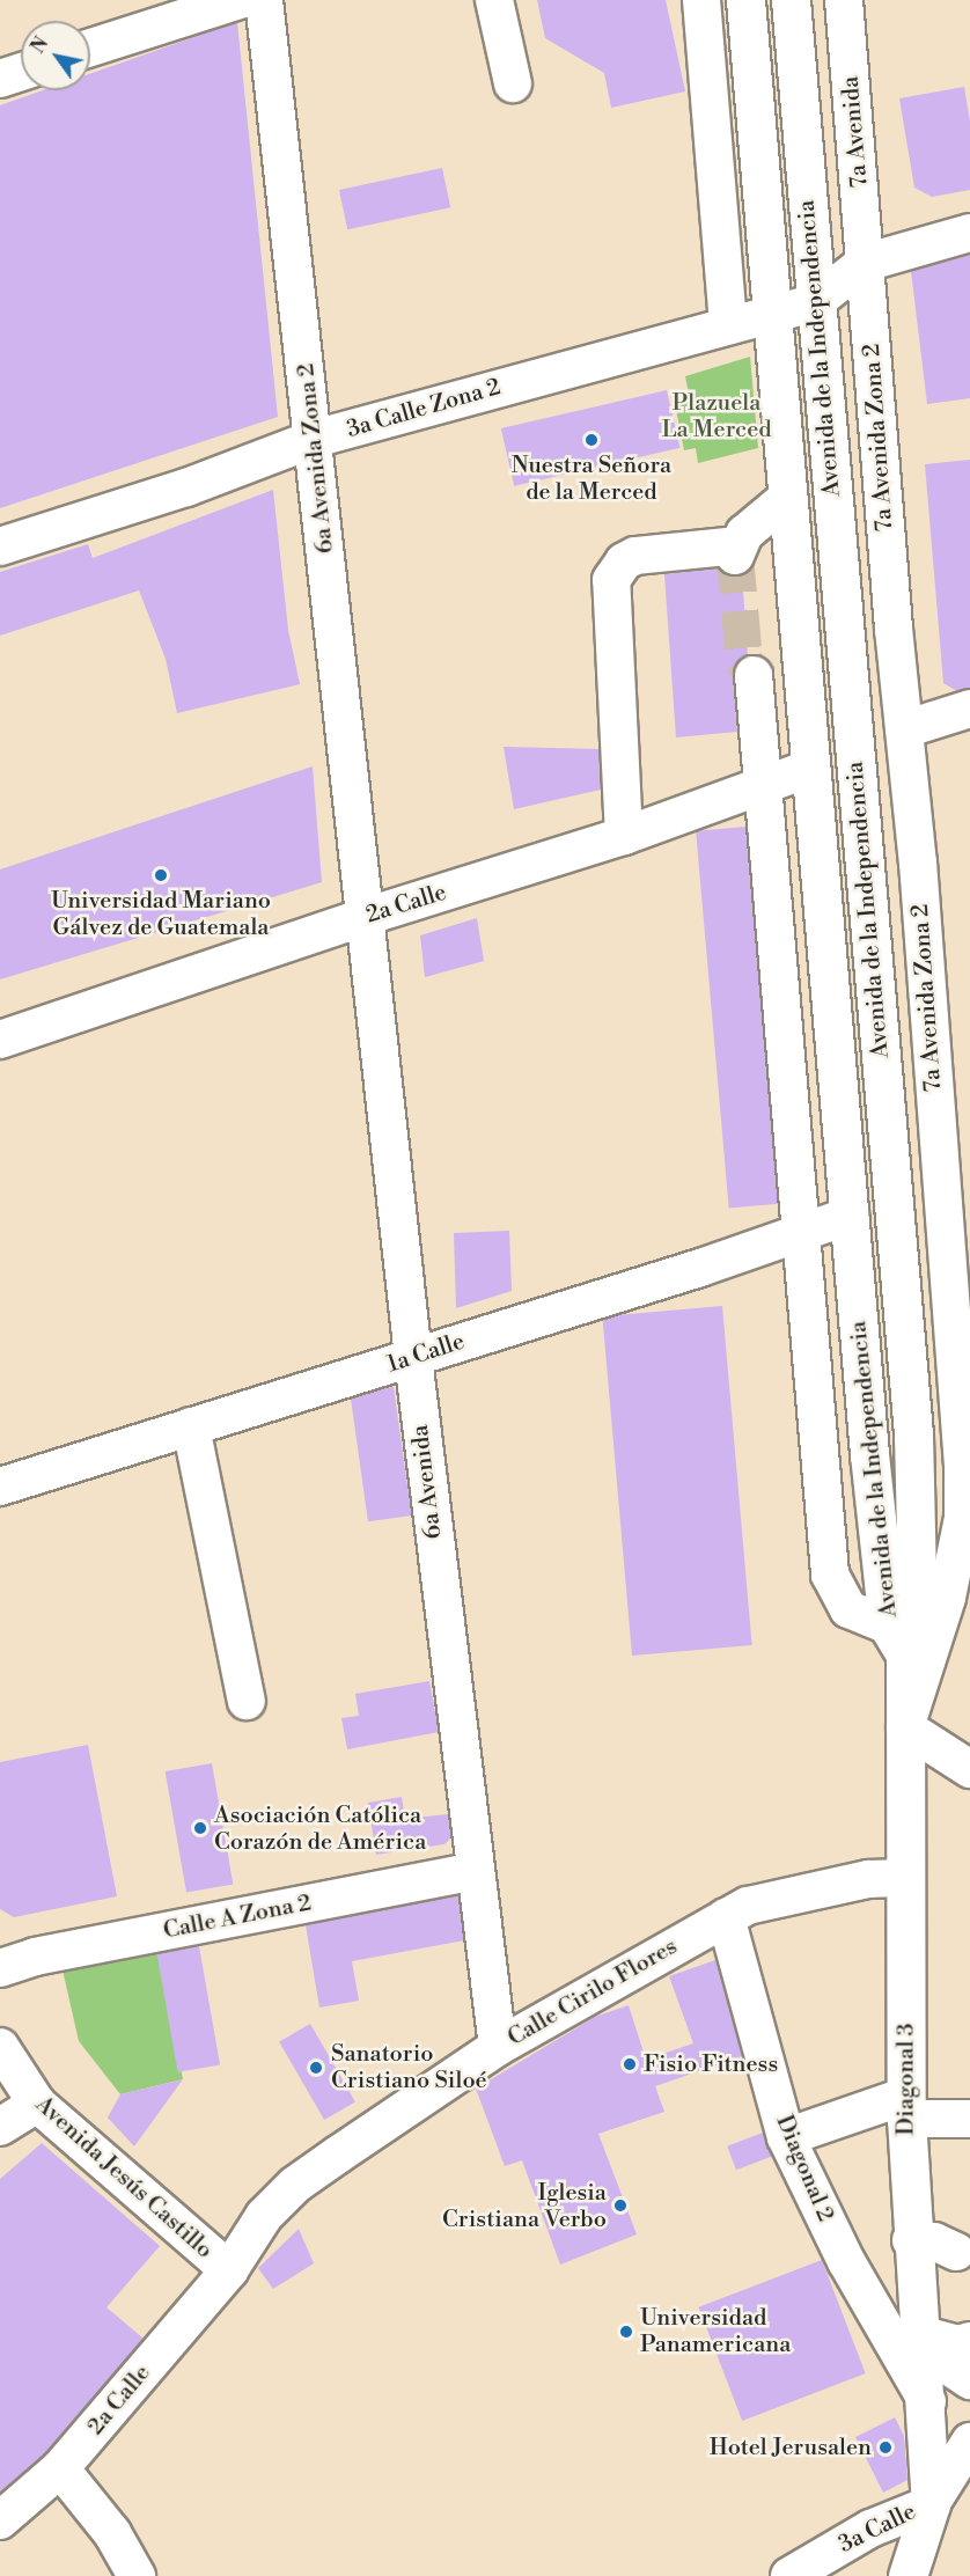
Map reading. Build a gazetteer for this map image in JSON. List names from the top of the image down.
{
  "streets": {
    "main road": ["Avenida de la Independencia", "Diagonal 3"],
    "street": [
      "7a Avenida",
      "3a Calle Zona 2",
      "7a Avenida Zona 2",
      "6a Avenida Zona 2",
      "2a Calle",
      "1a Calle",
      "6a Avenida",
      "Calle A Zona 2",
      "Calle Cirilo Flores",
      "Diagonal 2",
      "Avenida Jesús Castillo",
      "3a Calle"
    ]
  },
  "crossings": [
    ["7a Avenida", "7a Avenida Zona 2"],
    ["Avenida de la Independencia", "3a Calle Zona 2"],
    ["Avenida de la Independencia", "2a Calle"],
    ["Avenida de la Independencia", "1a Calle"],
    ["Avenida de la Independencia", "Diagonal 3"],
    ["3a Calle Zona 2", "6a Avenida Zona 2"],
    ["7a Avenida Zona 2", "Diagonal 3"],
    ["6a Avenida Zona 2", "2a Calle"],
    ["6a Avenida Zona 2", "6a Avenida"],
    ["2a Calle", "6a Avenida"],
    ["2a Calle", "Calle Cirilo Flores"],
    ["2a Calle", "Avenida Jesús Castillo"],
    ["1a Calle", "6a Avenida"],
    ["6a Avenida", "Calle A Zona 2"],
    ["6a Avenida", "Calle Cirilo Flores"],
    ["Calle Cirilo Flores", "Diagonal 3"],
    ["Calle Cirilo Flores", "Diagonal 2"],
    ["Calle Cirilo Flores", "Avenida Jesús Castillo"],
    ["Diagonal 3", "Diagonal 2"],
    ["Diagonal 3", "3a Calle"]
  ],
  "parks": ["Plazuela La Merced"],
  "places": [
    "Nuestra Señora de la Merced",
    "Universidad Mariano Gálvez de Guatemala",
    "Asociación Católica Corazón de América",
    "Fisio Fitness",
    "Sanatorio Cristiano Siloé",
    "Iglesia Cristiana Verbo",
    "Universidad Panamericana",
    "Hotel Jerusalen"
  ],
  "north": "top left"
}
